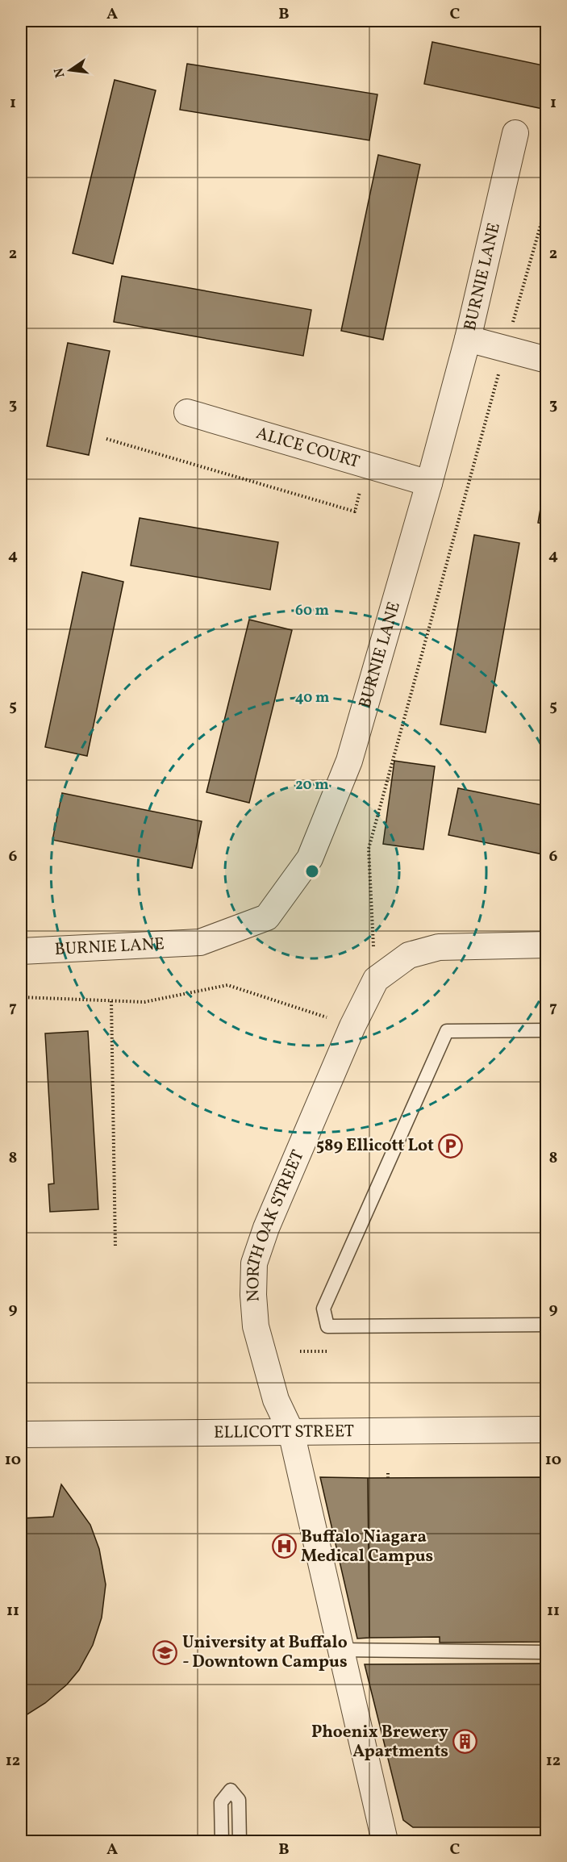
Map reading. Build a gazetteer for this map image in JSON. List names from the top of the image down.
{
  "streets": {
    "street": [
      "BURNIE LANE",
      "ALICE COURT",
      "NORTH OAK STREET",
      "ELLICOTT STREET"
    ]
  },
  "crossings": [
    ["BURNIE LANE", "ALICE COURT"],
    ["NORTH OAK STREET", "ELLICOTT STREET"]
  ],
  "places": {
    "parking": ["589 Ellicott Lot"],
    "hospital": ["Buffalo Niagara Medical Campus"],
    "school or university": ["University at Buffalo - Downtown Campus"],
    "building": ["Phoenix Brewery Apartments"]
  },
  "north": "left",
  "grid": {
    "columns": ["A", "B", "C"],
    "rows": [
      "1",
      "2",
      "3",
      "4",
      "5",
      "6",
      "7",
      "8",
      "9",
      "10",
      "11",
      "12"
    ]
  },
  "rings": ["60 m", "40 m", "20 m"]
}
